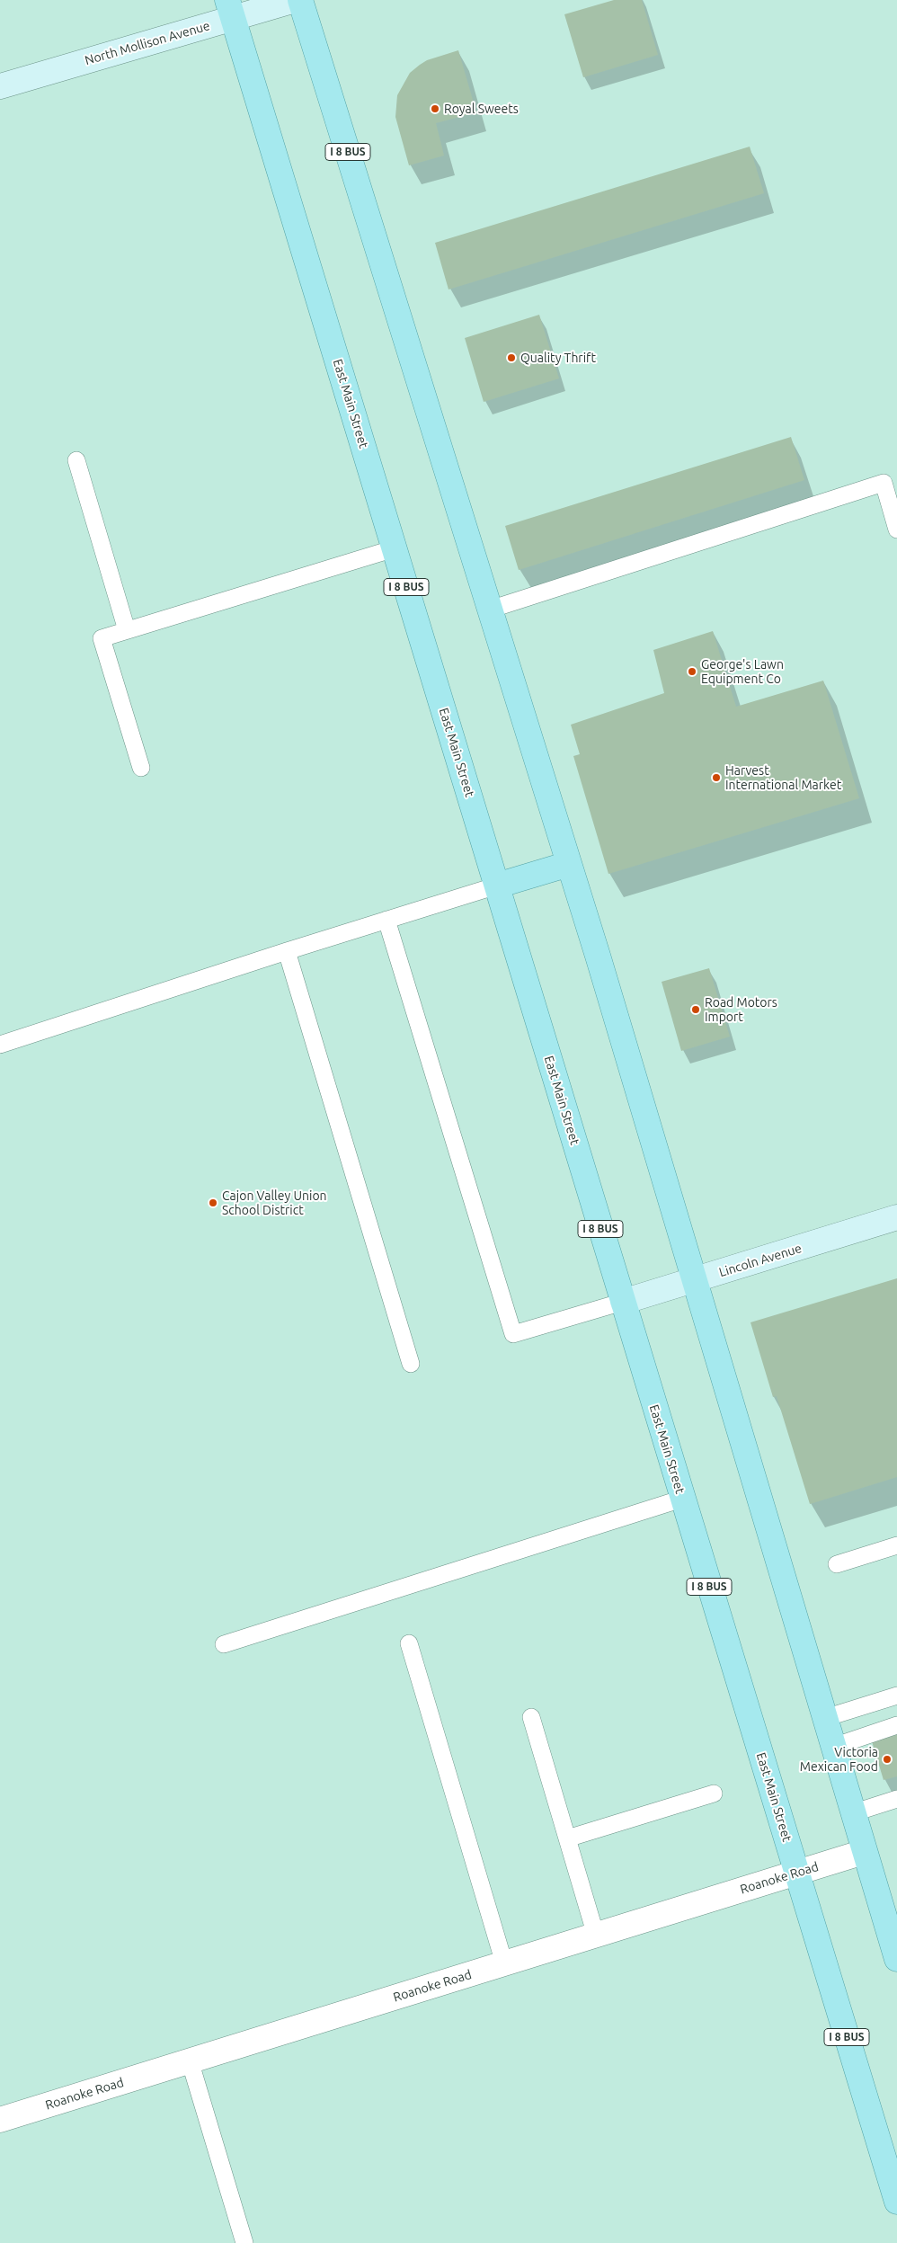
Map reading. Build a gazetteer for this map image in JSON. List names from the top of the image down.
{
  "streets": {
    "main road": [
      "North Mollison Avenue",
      "I 8 BUS",
      "East Main Street",
      "Lincoln Avenue"
    ],
    "street": ["Roanoke Road"]
  },
  "crossings": [
    ["North Mollison Avenue", "East Main Street"],
    ["I 8 BUS", "Lincoln Avenue"],
    ["I 8 BUS", "Roanoke Road"],
    ["East Main Street", "Lincoln Avenue"],
    ["East Main Street", "Roanoke Road"]
  ],
  "places": [
    "Royal Sweets",
    "Quality Thrift",
    "George's Lawn Equipment Co",
    "Harvest International Market",
    "Road Motors Import",
    "Cajon Valley Union School District",
    "Victoria Mexican Food"
  ]
}
